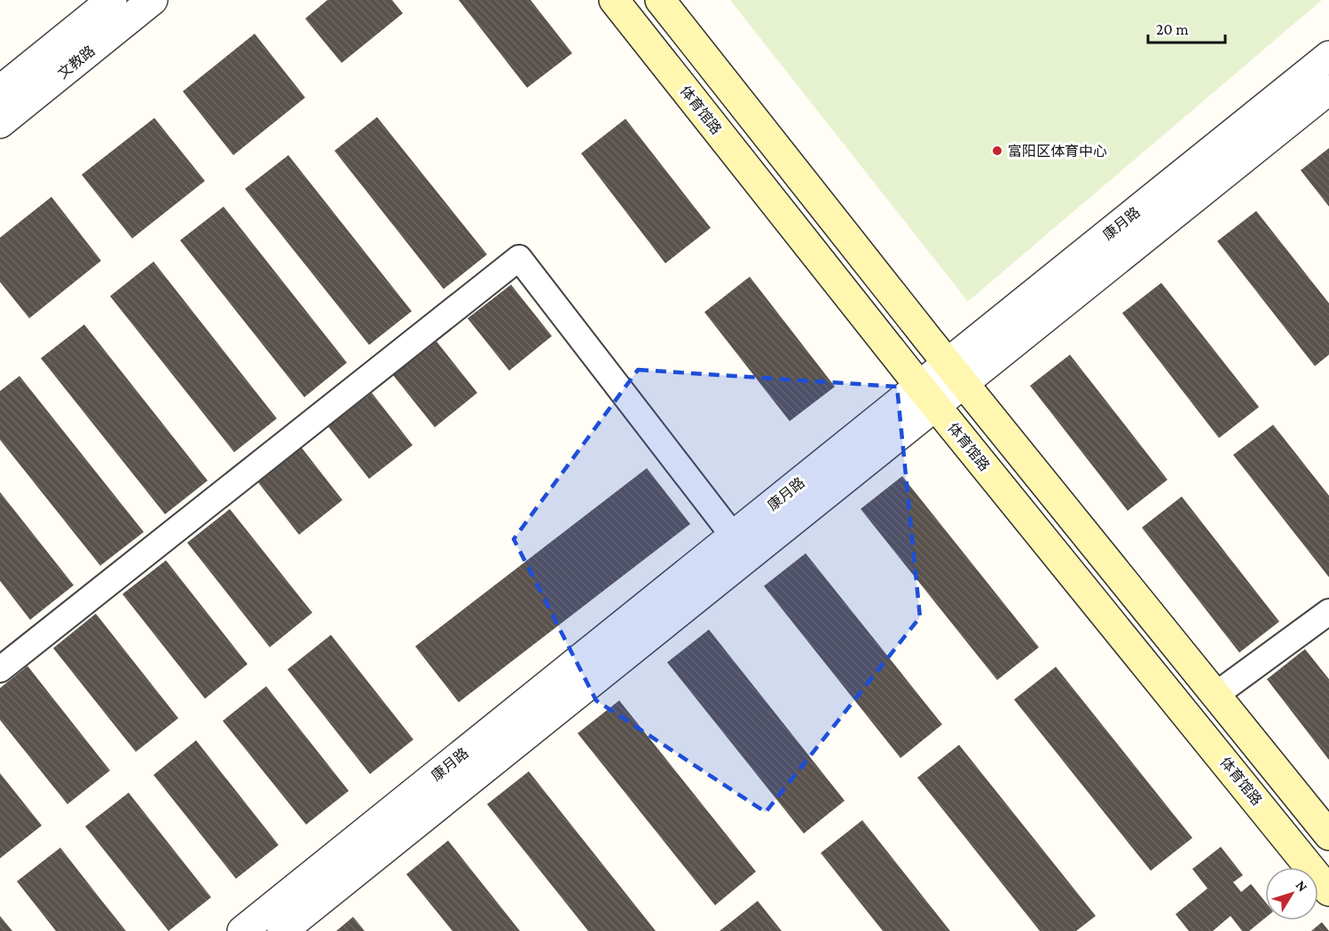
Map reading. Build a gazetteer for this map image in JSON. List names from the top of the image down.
{
  "streets": {
    "main road": ["体育馆路"],
    "street": ["文教路", "康月路"]
  },
  "crossings": [
    ["体育馆路", "康月路"]
  ],
  "places": ["富阳区体育中心"],
  "scale_bar": "20 m",
  "north": "top right"
}
